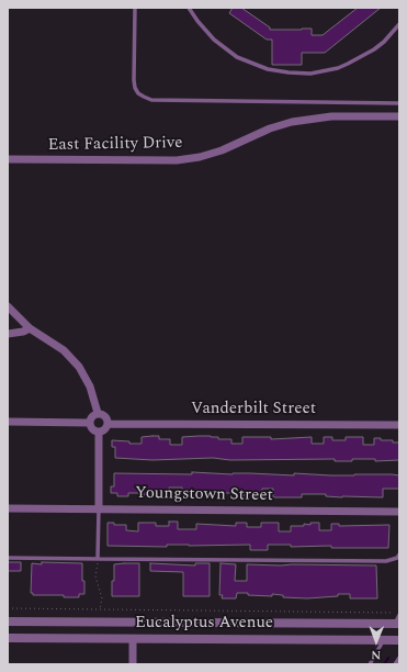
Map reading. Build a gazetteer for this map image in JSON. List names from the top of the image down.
{
  "streets": {
    "street": [
      "East Facility Drive",
      "Vanderbilt Street",
      "Youngstown Street",
      "Eucalyptus Avenue"
    ]
  },
  "north": "bottom"
}
